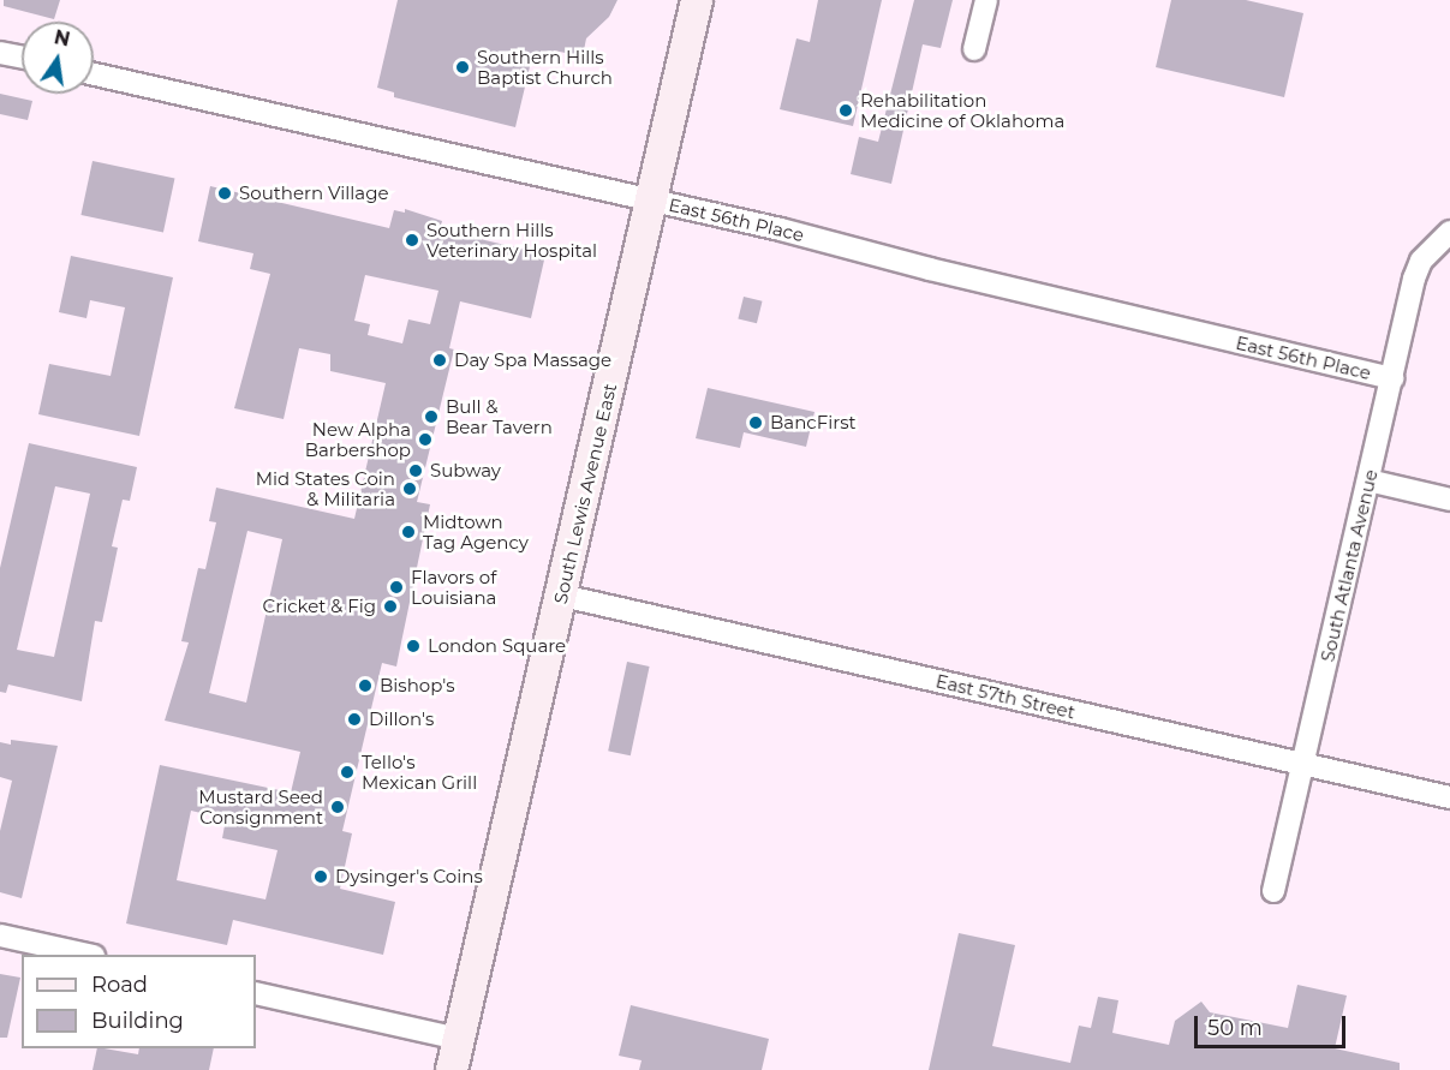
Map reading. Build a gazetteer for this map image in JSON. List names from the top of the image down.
{
  "streets": {
    "main road": ["South Lewis Avenue East"],
    "street": ["East 56th Place", "South Atlanta Avenue", "East 57th Street"]
  },
  "crossings": [
    ["East 56th Place", "South Lewis Avenue East"],
    ["East 56th Place", "South Atlanta Avenue"],
    ["South Lewis Avenue East", "East 57th Street"],
    ["South Atlanta Avenue", "East 57th Street"]
  ],
  "places": [
    "Southern Hills Baptist Church",
    "Rehabilitation Medicine of Oklahoma",
    "Southern Village",
    "Southern Hills Veterinary Hospital",
    "Day Spa Massage",
    "Bull & Bear Tavern",
    "BancFirst",
    "New Alpha Barbershop",
    "Subway",
    "Mid States Coin & Militaria",
    "Midtown Tag Agency",
    "Flavors of Louisiana",
    "Cricket & Fig",
    "London Square",
    "Bishop's",
    "Dillon's",
    "Tello's Mexican Grill",
    "Mustard Seed Consignment",
    "Dysinger's Coins"
  ],
  "legend": ["Road", "Building"],
  "scale_bar": "50 m",
  "north": "top"
}
